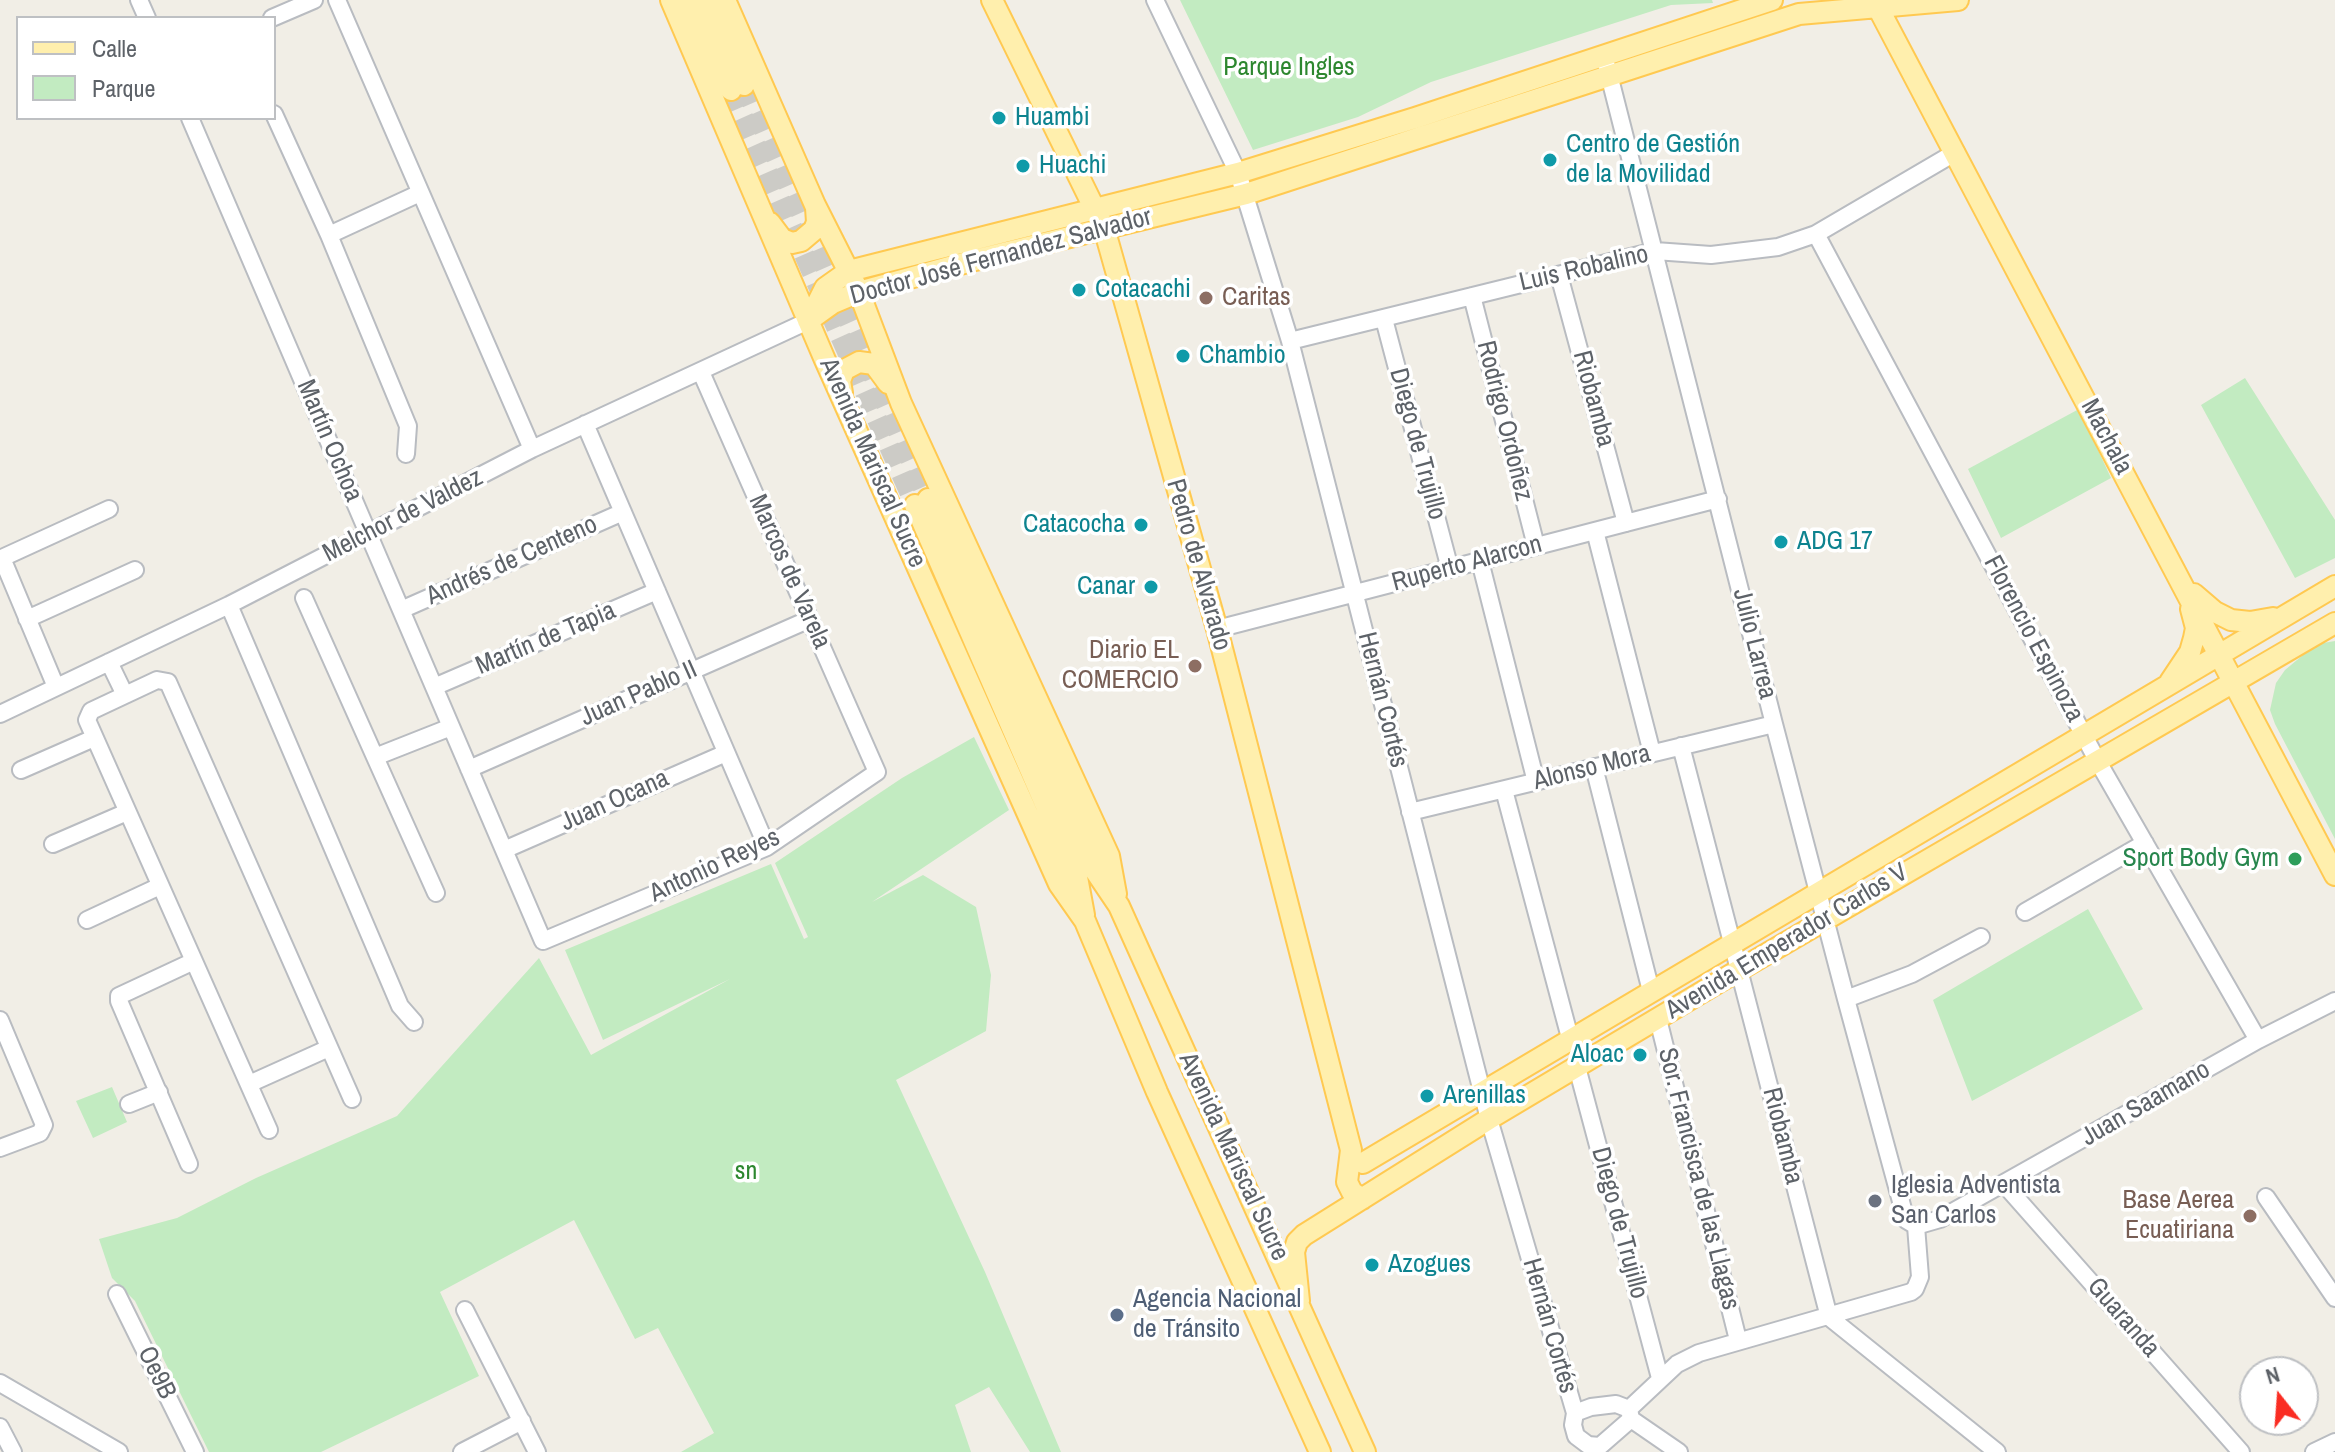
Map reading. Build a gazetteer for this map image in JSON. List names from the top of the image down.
{
  "streets": {
    "main road": [
      "Doctor José Fernandez Salvador",
      "Machala",
      "Avenida Mariscal Sucre",
      "Pedro de Alvarado",
      "Avenida Emperador Carlos V"
    ],
    "street": [
      "Luis Robalino",
      "Riobamba",
      "Rodrigo Ordoñez",
      "Martín Ochoa",
      "Diego de Trujillo",
      "Melchor de Valdez",
      "Andrés de Centeno",
      "Ruperto Alarcon",
      "Marcos de Varela",
      "Martín de Tapia",
      "Florencio Espinoza",
      "Julio Larrea",
      "Juan Pablo II",
      "Hernán Cortés",
      "Alonso Mora",
      "Juan Ocana",
      "Antonio Reyes",
      "Juan Saamano",
      "Sor. Francisca de las Llagas",
      "Guaranda",
      "Oe9B"
    ]
  },
  "crossings": [
    ["Doctor José Fernandez Salvador", "Machala"],
    ["Doctor José Fernandez Salvador", "Avenida Mariscal Sucre"],
    ["Doctor José Fernandez Salvador", "Melchor de Valdez"],
    ["Doctor José Fernandez Salvador", "Pedro de Alvarado"],
    ["Doctor José Fernandez Salvador", "Julio Larrea"],
    ["Doctor José Fernandez Salvador", "Hernán Cortés"],
    ["Luis Robalino", "Riobamba"],
    ["Luis Robalino", "Rodrigo Ordoñez"],
    ["Luis Robalino", "Machala"],
    ["Luis Robalino", "Diego de Trujillo"],
    ["Luis Robalino", "Florencio Espinoza"],
    ["Luis Robalino", "Julio Larrea"],
    ["Luis Robalino", "Hernán Cortés"],
    ["Riobamba", "Ruperto Alarcon"],
    ["Riobamba", "Alonso Mora"],
    ["Riobamba", "Avenida Emperador Carlos V"],
    ["Rodrigo Ordoñez", "Ruperto Alarcon"],
    ["Machala", "Avenida Emperador Carlos V"],
    ["Martín Ochoa", "Melchor de Valdez"],
    ["Martín Ochoa", "Andrés de Centeno"],
    ["Martín Ochoa", "Martín de Tapia"],
    ["Martín Ochoa", "Juan Pablo II"],
    ["Martín Ochoa", "Juan Ocana"],
    ["Martín Ochoa", "Antonio Reyes"],
    ["Diego de Trujillo", "Ruperto Alarcon"],
    ["Diego de Trujillo", "Avenida Emperador Carlos V"],
    ["Avenida Mariscal Sucre", "Melchor de Valdez"],
    ["Avenida Mariscal Sucre", "Avenida Emperador Carlos V"],
    ["Melchor de Valdez", "Marcos de Varela"],
    ["Ruperto Alarcon", "Pedro de Alvarado"],
    ["Ruperto Alarcon", "Julio Larrea"],
    ["Ruperto Alarcon", "Hernán Cortés"],
    ["Pedro de Alvarado", "Avenida Emperador Carlos V"],
    ["Marcos de Varela", "Juan Pablo II"],
    ["Marcos de Varela", "Antonio Reyes"],
    ["Florencio Espinoza", "Avenida Emperador Carlos V"],
    ["Florencio Espinoza", "Juan Saamano"],
    ["Julio Larrea", "Alonso Mora"],
    ["Julio Larrea", "Avenida Emperador Carlos V"],
    ["Julio Larrea", "Juan Saamano"],
    ["Hernán Cortés", "Alonso Mora"],
    ["Hernán Cortés", "Avenida Emperador Carlos V"],
    ["Avenida Emperador Carlos V", "Sor. Francisca de las Llagas"],
    ["Juan Saamano", "Guaranda"]
  ],
  "parks": ["Parque Ingles", "sn"],
  "places": [
    "Huambi",
    "Centro de Gestión de la Movilidad",
    "Huachi",
    "Cotacachi",
    "Caritas",
    "Chambio",
    "Catacocha",
    "ADG 17",
    "Canar",
    "Diario EL COMERCIO",
    "Sport Body Gym",
    "Aloac",
    "Arenillas",
    "Iglesia Adventista San Carlos",
    "Base Aerea Ecuatiriana",
    "Azogues",
    "Agencia Nacional de Tránsito"
  ],
  "legend": ["Calle", "Parque"],
  "north": "top"
}
